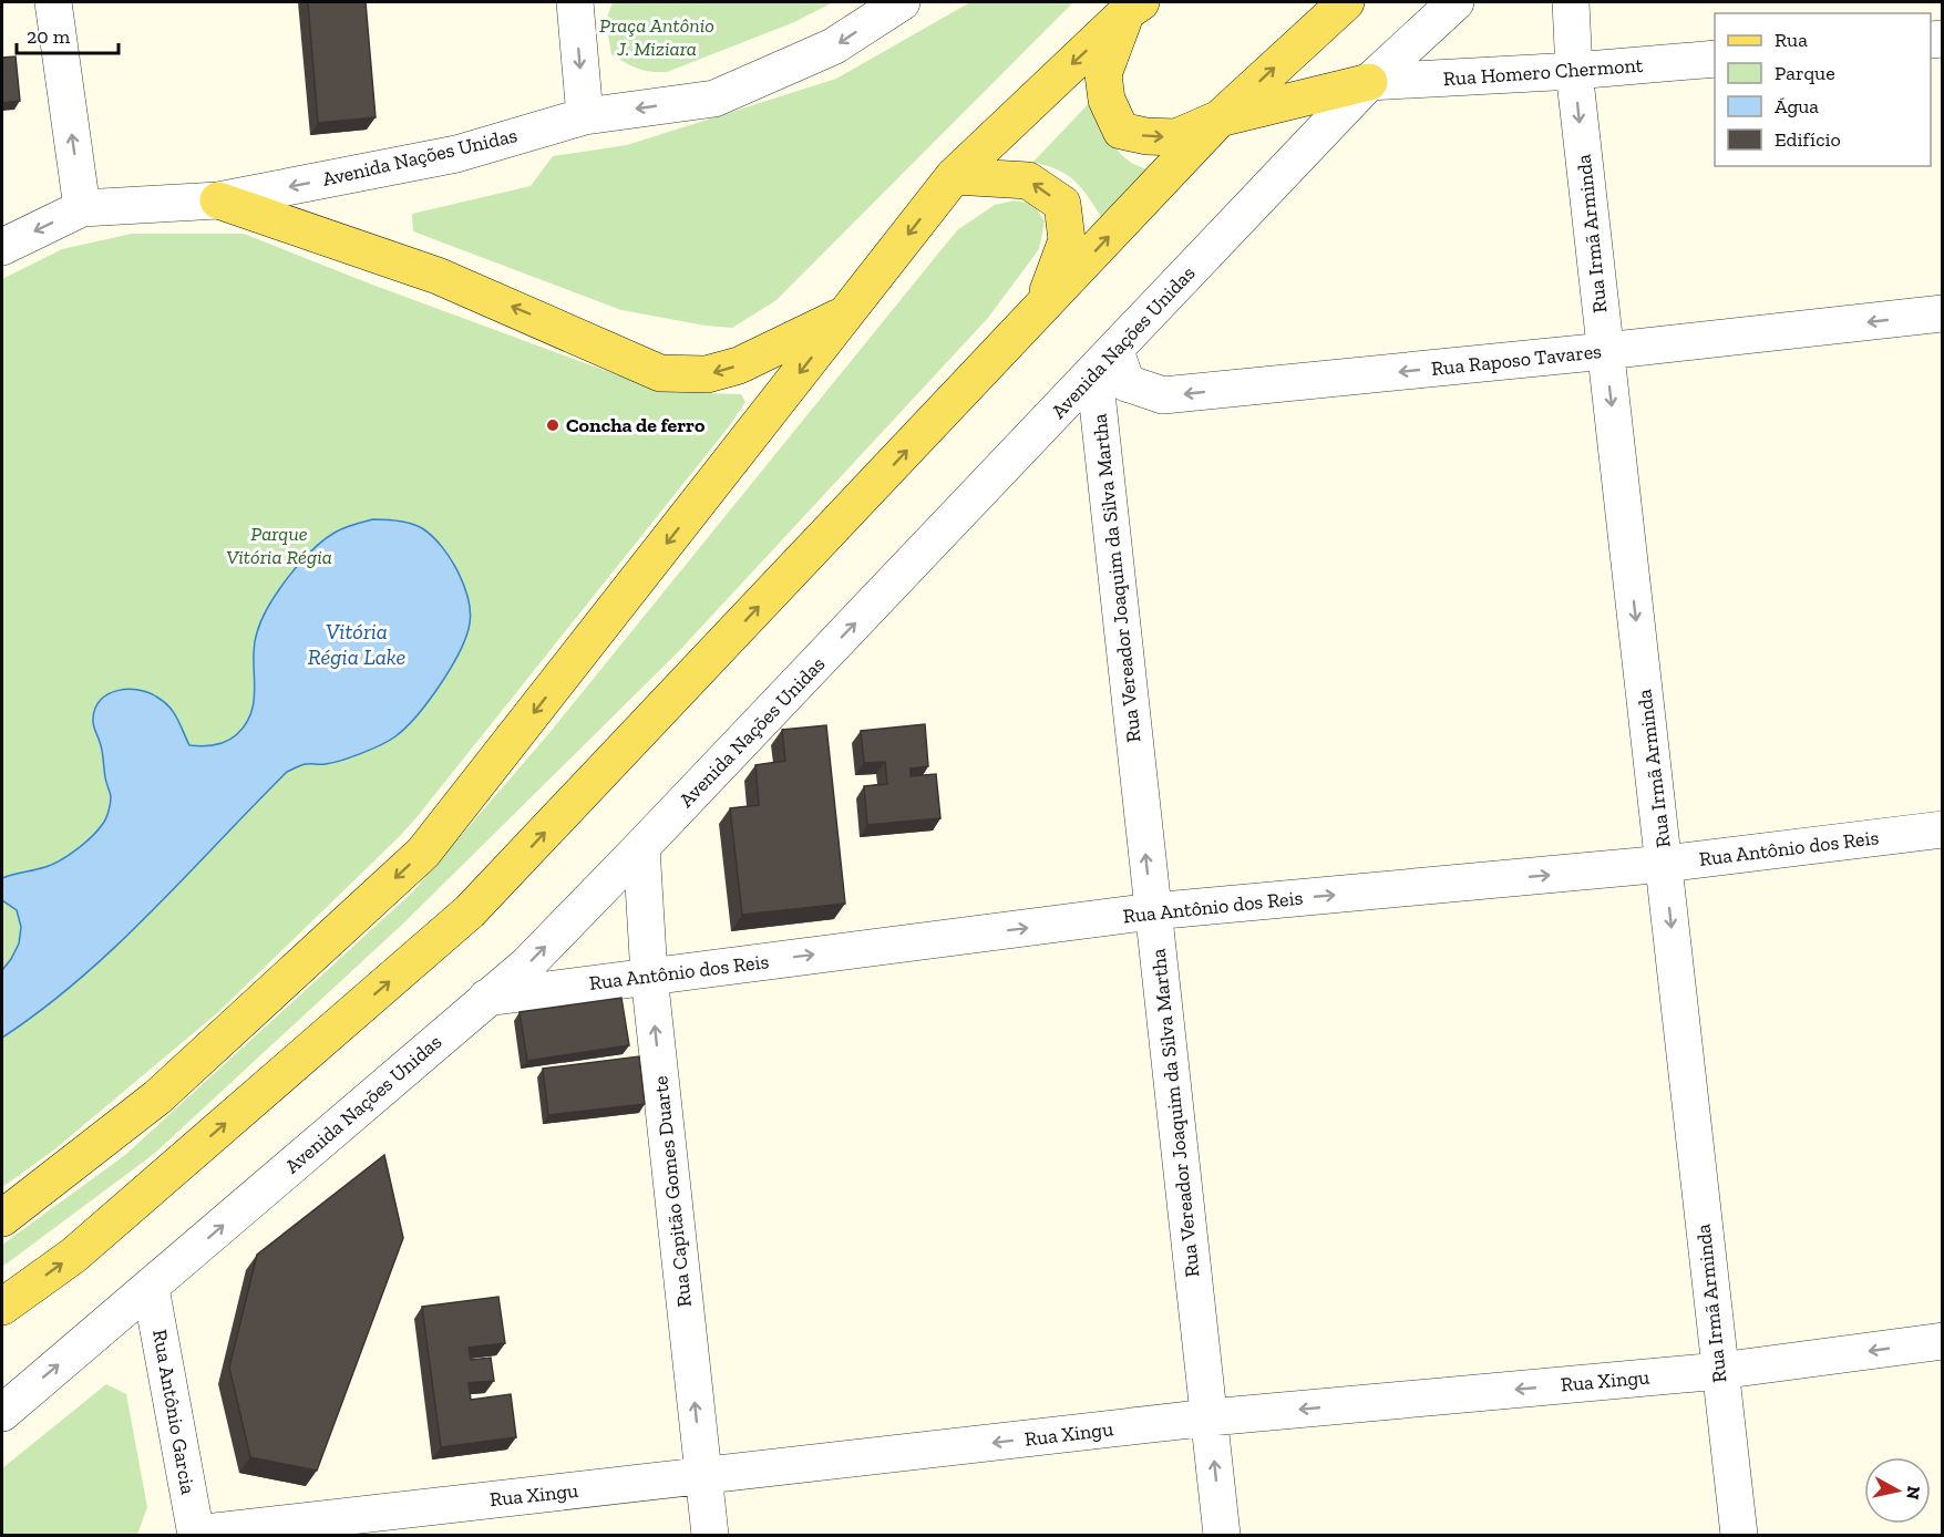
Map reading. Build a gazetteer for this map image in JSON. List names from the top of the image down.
{
  "streets": {
    "street": [
      "Rua Homero Chermont",
      "Avenida Nações Unidas",
      "Rua Irmã Arminda",
      "Rua Raposo Tavares",
      "Rua Vereador Joaquim da Silva Martha",
      "Rua Antônio dos Reis",
      "Rua Capitão Gomes Duarte",
      "Rua Xingu",
      "Rua Antônio Garcia"
    ]
  },
  "crossings": [
    ["Rua Homero Chermont", "Avenida Nações Unidas"],
    ["Rua Homero Chermont", "Rua Irmã Arminda"],
    ["Avenida Nações Unidas", "Rua Raposo Tavares"],
    ["Avenida Nações Unidas", "Rua Vereador Joaquim da Silva Martha"],
    ["Avenida Nações Unidas", "Rua Antônio dos Reis"],
    ["Avenida Nações Unidas", "Rua Capitão Gomes Duarte"],
    ["Avenida Nações Unidas", "Rua Antônio Garcia"],
    ["Rua Irmã Arminda", "Rua Raposo Tavares"],
    ["Rua Irmã Arminda", "Rua Antônio dos Reis"],
    ["Rua Irmã Arminda", "Rua Xingu"],
    ["Rua Raposo Tavares", "Rua Vereador Joaquim da Silva Martha"],
    ["Rua Vereador Joaquim da Silva Martha", "Rua Antônio dos Reis"],
    ["Rua Vereador Joaquim da Silva Martha", "Rua Xingu"],
    ["Rua Antônio dos Reis", "Rua Capitão Gomes Duarte"],
    ["Rua Capitão Gomes Duarte", "Rua Xingu"],
    ["Rua Xingu", "Rua Antônio Garcia"]
  ],
  "one_way": [
    "Rua Irmã Arminda",
    "Rua Raposo Tavares",
    "Rua Vereador Joaquim da Silva Martha",
    "Rua Antônio dos Reis",
    "Rua Capitão Gomes Duarte",
    "Rua Xingu"
  ],
  "water": ["Vitória Régia Lake"],
  "parks": ["Praça Antônio J. Miziara", "Parque Vitória Régia"],
  "places": ["Concha de ferro"],
  "legend": [
    "Rua",
    "Parque",
    "Água",
    "Edifício"
  ],
  "scale_bar": "20 m",
  "north": "right"
}
